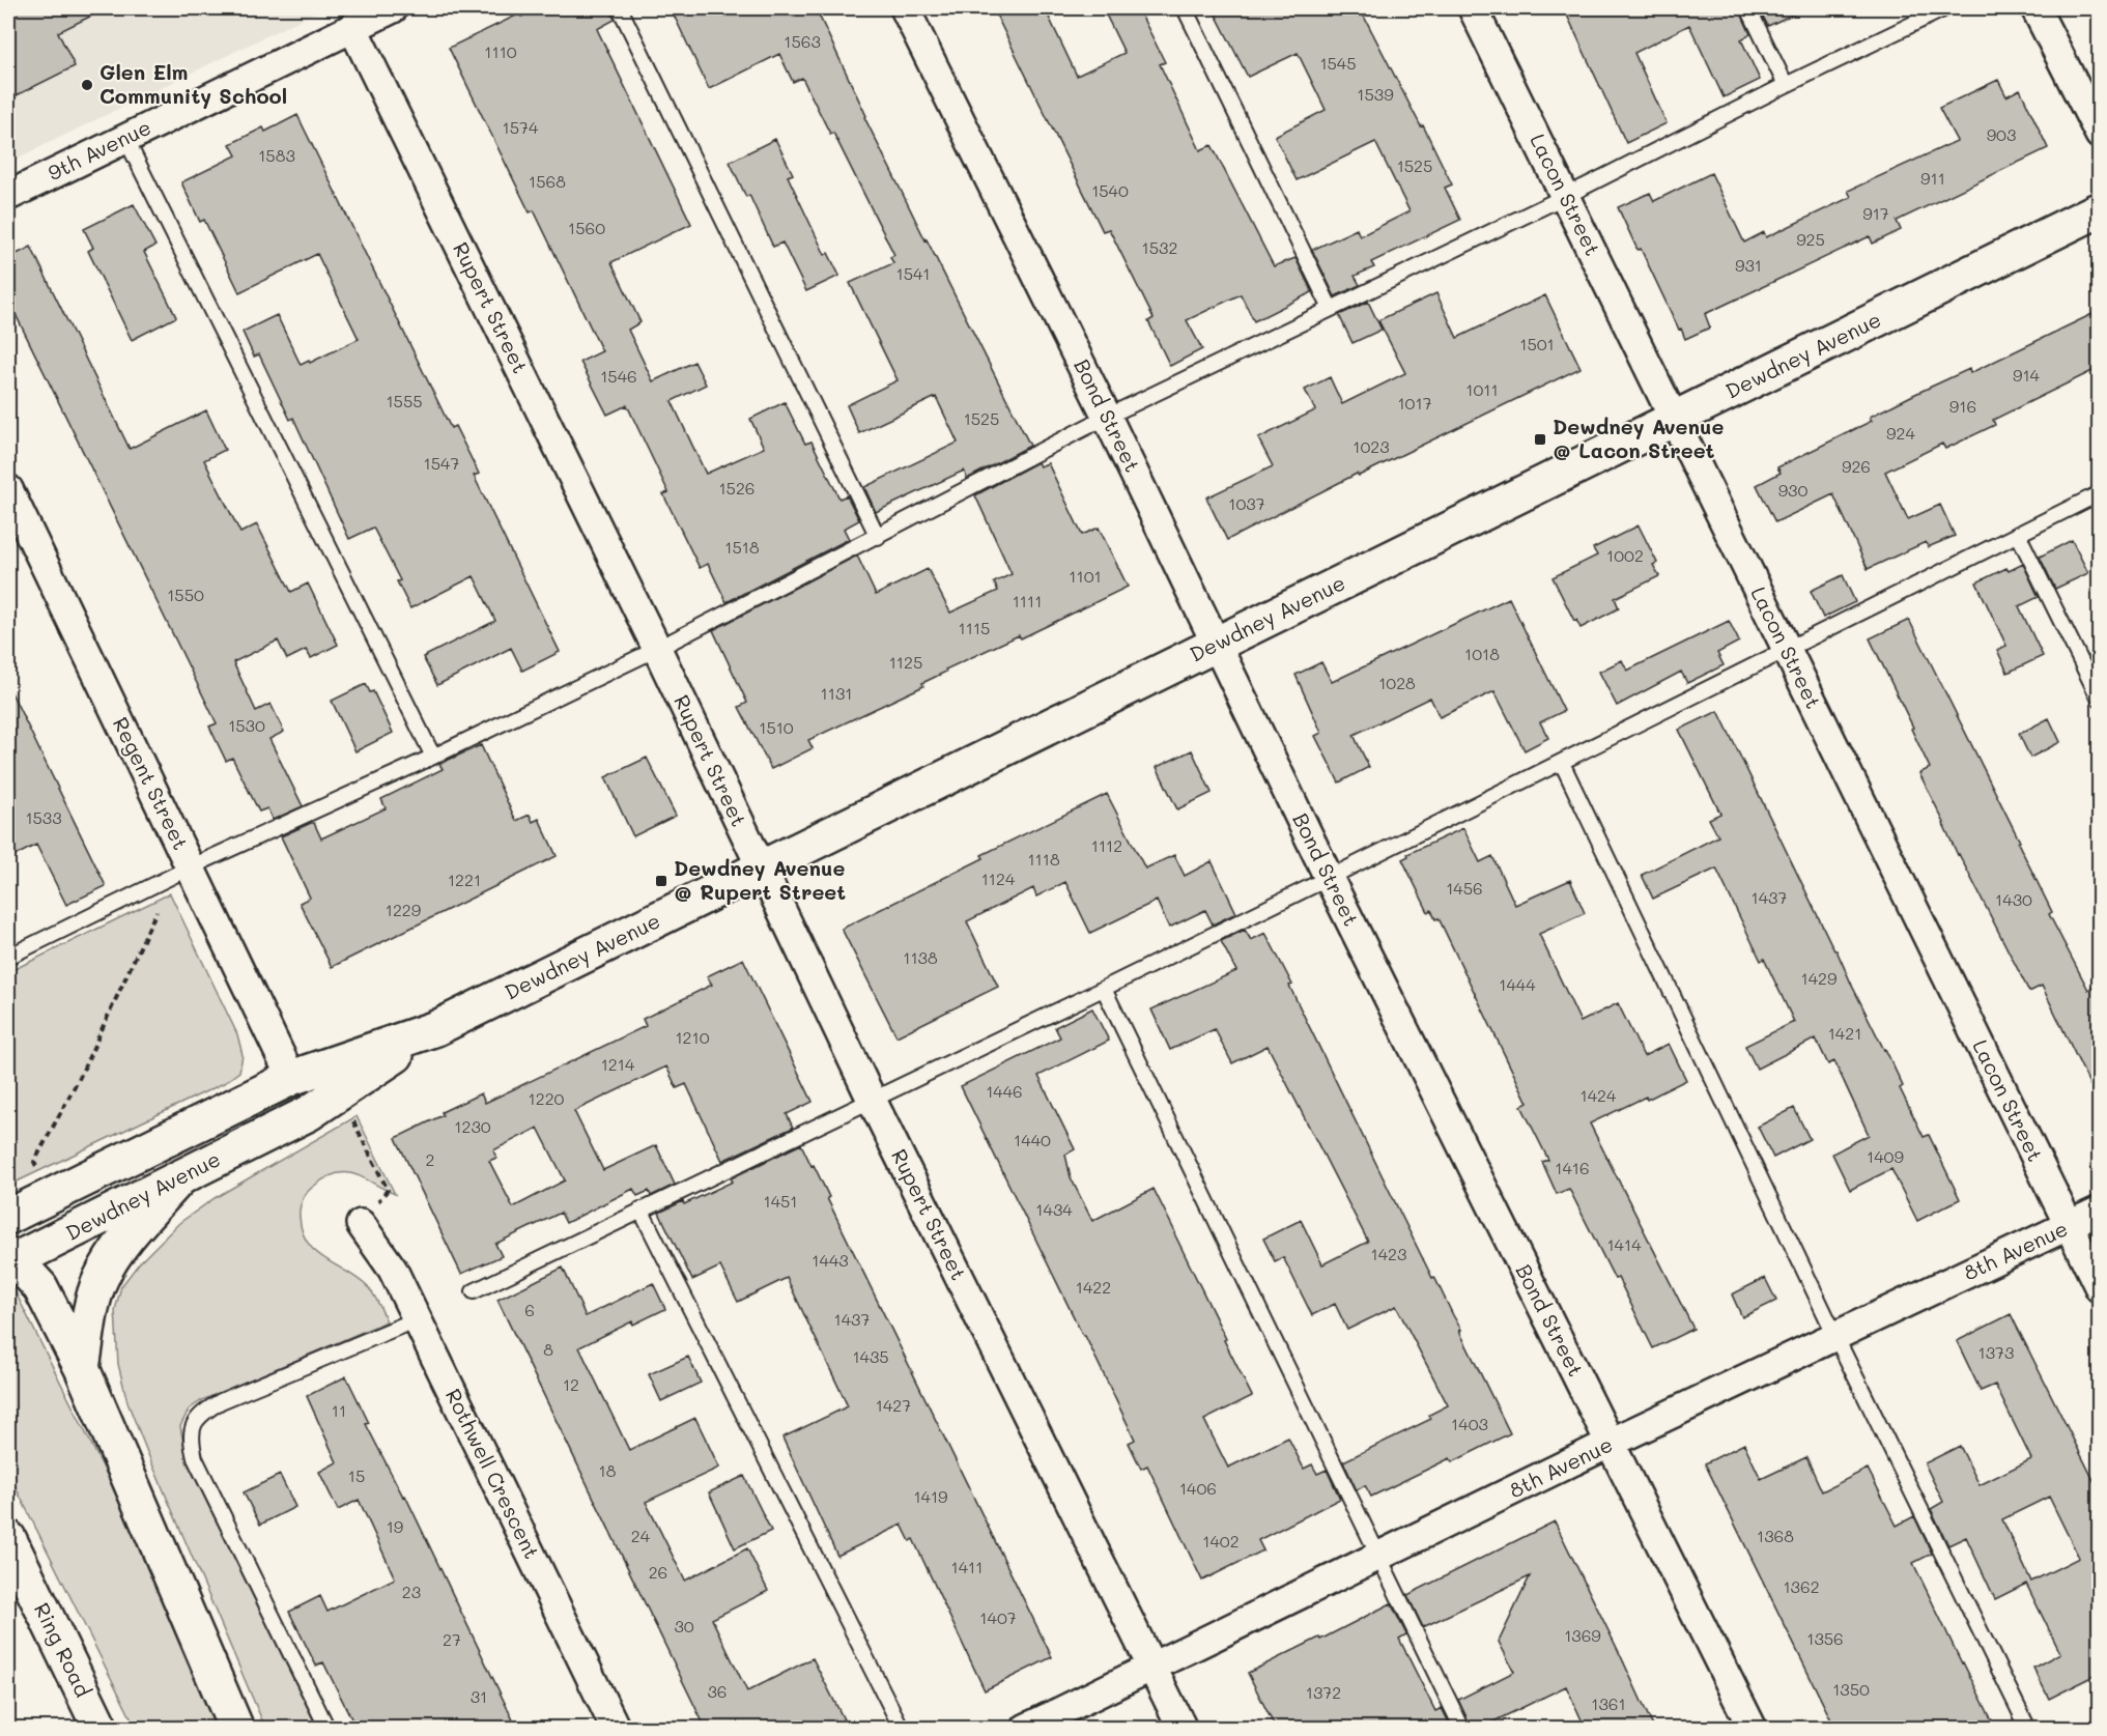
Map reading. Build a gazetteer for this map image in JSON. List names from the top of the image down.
{
  "streets": {
    "main road": ["Dewdney Avenue", "Ring Road"],
    "street": [
      "9th Avenue",
      "Lacon Street",
      "Rupert Street",
      "Bond Street",
      "Regent Street",
      "8th Avenue",
      "Rothwell Crescent"
    ]
  },
  "crossings": [
    ["9th Avenue", "Rupert Street"],
    ["Lacon Street", "Dewdney Avenue"],
    ["Lacon Street", "8th Avenue"],
    ["Rupert Street", "Dewdney Avenue"],
    ["Rupert Street", "8th Avenue"],
    ["Dewdney Avenue", "Bond Street"],
    ["Dewdney Avenue", "Regent Street"],
    ["Bond Street", "8th Avenue"]
  ],
  "places": {
    "other": ["Glen Elm Community School"],
    "transit": ["Dewdney Avenue @ Lacon Street", "Dewdney Avenue @ Rupert Street"]
  },
  "house_numbers": [
    "1563",
    "1110",
    "1545",
    "1539",
    "1574",
    "903",
    "1583",
    "1525",
    "911",
    "1568",
    "1540",
    "917",
    "1560",
    "925",
    "1532",
    "931",
    "1541",
    "1501",
    "914",
    "1546",
    "1011",
    "1555",
    "1017",
    "916",
    "1525",
    "924",
    "1023",
    "1547",
    "926",
    "1526",
    "930",
    "1037",
    "1518",
    "1002",
    "1101",
    "1550",
    "1111",
    "1115",
    "1018",
    "1125",
    "1028",
    "1131",
    "1530",
    "1510",
    "1533",
    "1112",
    "1118",
    "1124",
    "1221",
    "1456",
    "1437",
    "1430",
    "1229",
    "1138",
    "1429",
    "1444",
    "1421",
    "1210",
    "1214",
    "1446",
    "1424",
    "1220",
    "1230",
    "1440",
    "1409",
    "2",
    "1416",
    "1451",
    "1434",
    "1414",
    "1423",
    "1443",
    "1422",
    "6",
    "1437",
    "8",
    "1373",
    "1435",
    "12",
    "1427",
    "11",
    "1403",
    "18",
    "15",
    "1406",
    "1419",
    "19",
    "24",
    "1368",
    "1402",
    "1411",
    "26",
    "1362",
    "23",
    "1407",
    "30",
    "1369",
    "1356",
    "27",
    "1350",
    "36",
    "1372",
    "31",
    "1361"
  ]
}
